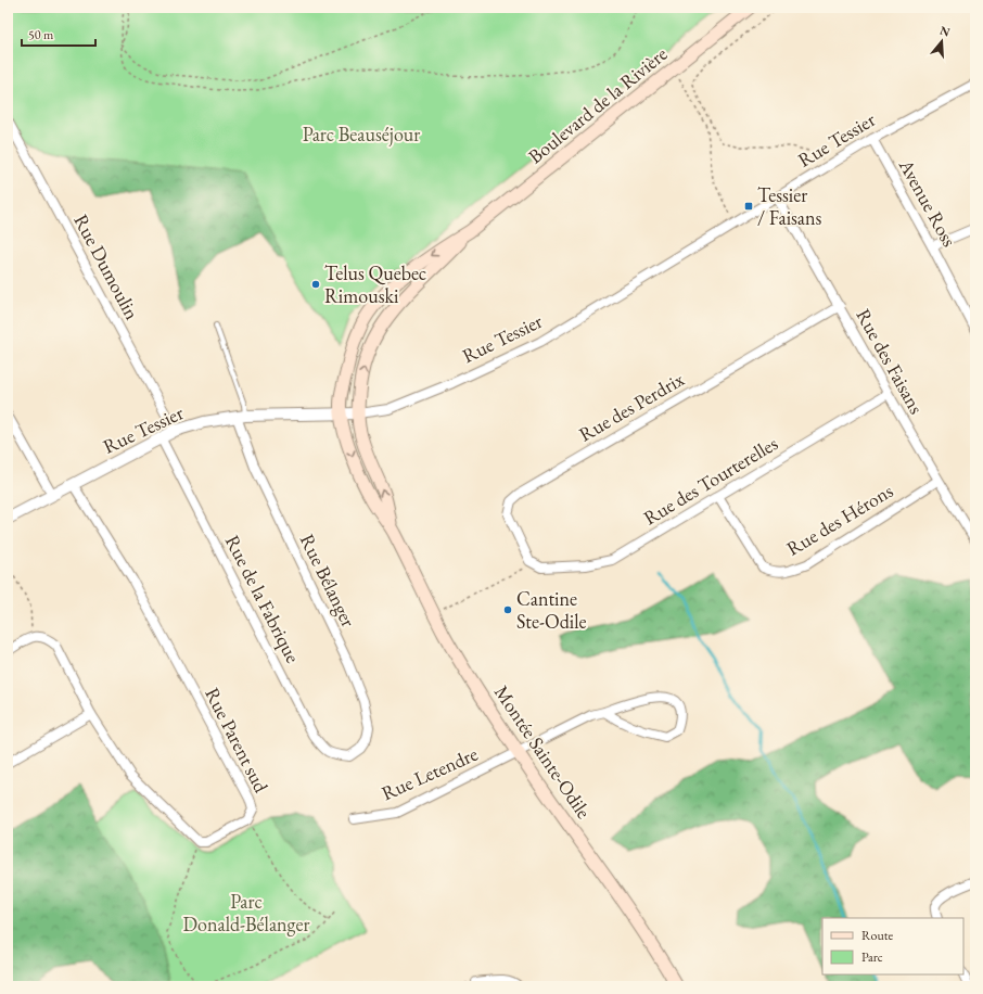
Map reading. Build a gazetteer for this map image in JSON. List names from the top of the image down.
{
  "streets": {
    "main road": ["Boulevard de la Rivière", "Montée Sainte-Odile"],
    "street": [
      "Rue Tessier",
      "Avenue Ross",
      "Rue Dumoulin",
      "Rue des Faisans",
      "Rue des Perdrix",
      "Rue des Tourterelles",
      "Rue des Hérons",
      "Rue Bélanger",
      "Rue de la Fabrique",
      "Rue Parent sud",
      "Rue Letendre"
    ]
  },
  "crossings": [
    ["Boulevard de la Rivière", "Rue Tessier"],
    ["Boulevard de la Rivière", "Montée Sainte-Odile"],
    ["Rue Tessier", "Avenue Ross"],
    ["Rue Tessier", "Rue Dumoulin"],
    ["Rue Tessier", "Rue des Faisans"],
    ["Rue Tessier", "Rue Bélanger"],
    ["Rue Tessier", "Rue de la Fabrique"],
    ["Rue Tessier", "Rue Parent sud"],
    ["Rue Tessier", "Montée Sainte-Odile"],
    ["Rue des Faisans", "Rue des Perdrix"],
    ["Rue des Faisans", "Rue des Tourterelles"],
    ["Rue des Faisans", "Rue des Hérons"],
    ["Rue des Perdrix", "Rue des Tourterelles"],
    ["Rue des Tourterelles", "Rue des Hérons"],
    ["Rue Bélanger", "Rue de la Fabrique"],
    ["Montée Sainte-Odile", "Rue Letendre"]
  ],
  "parks": ["Parc Beauséjour", "Parc Donald-Bélanger"],
  "places": {
    "transit": ["Tessier / Faisans"],
    "other": ["Telus Quebec Rimouski", "Cantine Ste-Odile"]
  },
  "legend": ["Route", "Parc"],
  "scale_bar": "50 m",
  "north": "top"
}
